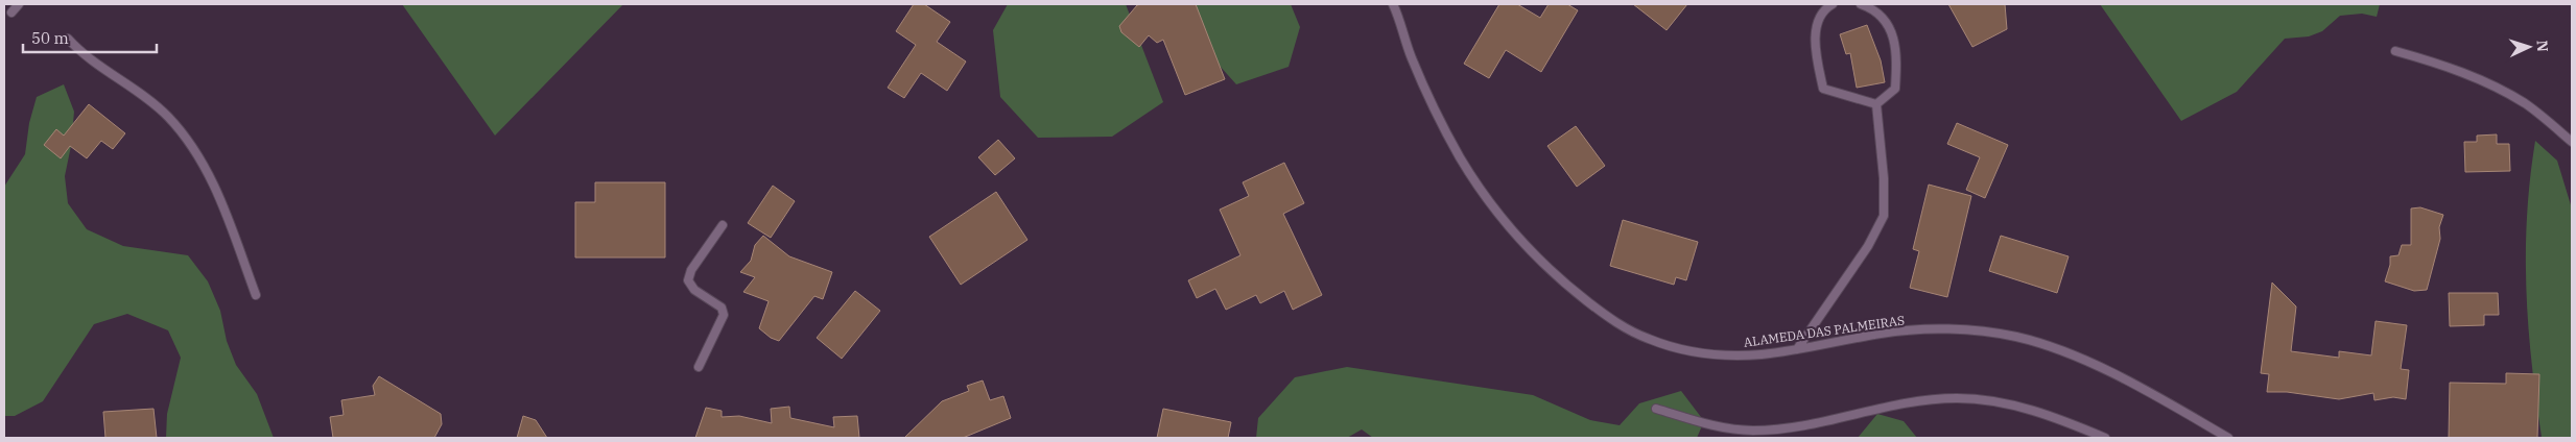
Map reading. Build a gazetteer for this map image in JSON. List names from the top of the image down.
{
  "streets": {
    "lane": ["ALAMEDA DAS PALMEIRAS"]
  },
  "scale_bar": "50 m",
  "north": "right"
}
